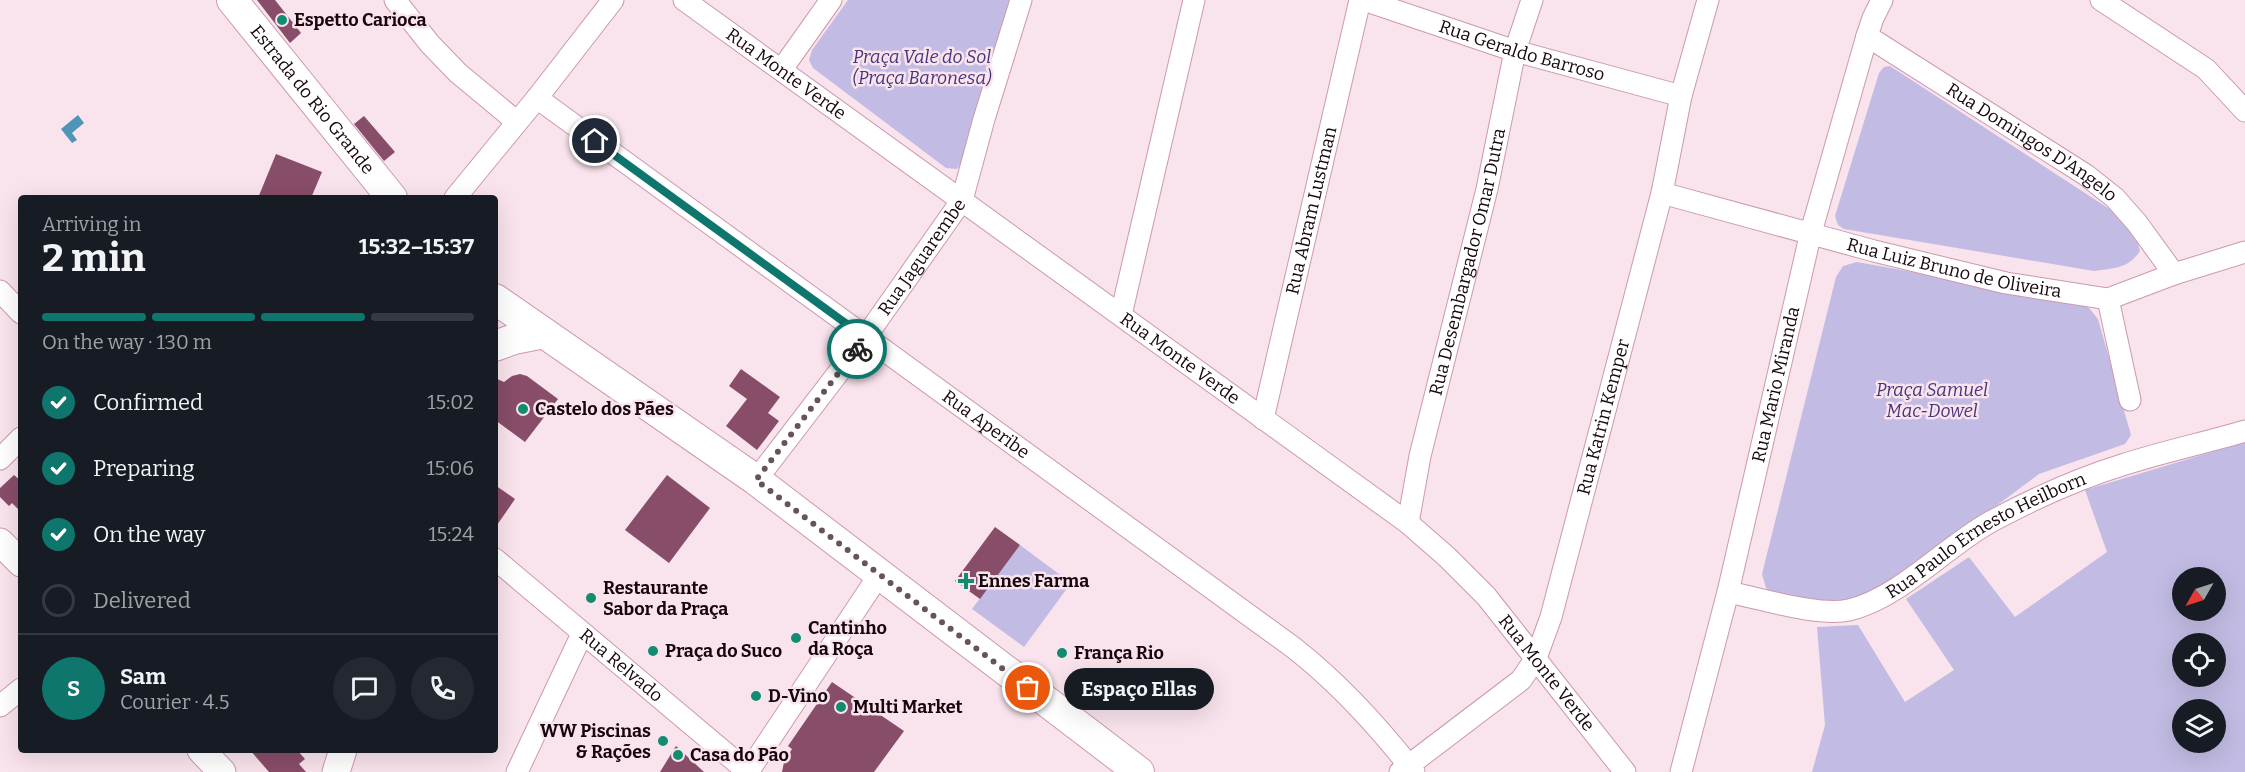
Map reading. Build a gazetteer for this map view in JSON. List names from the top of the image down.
{
  "streets": {
    "main road": ["Estrada do Rio Grande"],
    "street": [
      "Rua Geraldo Barroso",
      "Rua Monte Verde",
      "Rua Domingos D'Angelo",
      "Rua Abram Lustman",
      "Rua Jaguarembe",
      "Rua Desembargador Omar Dutra",
      "Rua Luiz Bruno de Oliveira",
      "Rua Mario Miranda",
      "Rua Katrin Kemper",
      "Rua Aperibe",
      "Rua Paulo Ernesto Heilborn",
      "Rua Relvado"
    ]
  },
  "crossings": [
    ["Rua Geraldo Barroso", "Rua Desembargador Omar Dutra"],
    ["Rua Geraldo Barroso", "Rua Katrin Kemper"],
    ["Rua Monte Verde", "Rua Abram Lustman"],
    ["Rua Monte Verde", "Rua Jaguarembe"],
    ["Rua Monte Verde", "Rua Desembargador Omar Dutra"],
    ["Rua Monte Verde", "Rua Katrin Kemper"],
    ["Rua Domingos D'Angelo", "Rua Luiz Bruno de Oliveira"],
    ["Rua Domingos D'Angelo", "Rua Mario Miranda"],
    ["Rua Jaguarembe", "Rua Aperibe"],
    ["Rua Luiz Bruno de Oliveira", "Rua Mario Miranda"],
    ["Rua Luiz Bruno de Oliveira", "Rua Katrin Kemper"],
    ["Rua Mario Miranda", "Rua Paulo Ernesto Heilborn"],
    ["Rua Katrin Kemper", "Rua Aperibe"]
  ],
  "parks": ["Praça Vale do Sol (Praça Baronesa)", "Praça Samuel Mac-Dowel"],
  "places": {
    "other": [
      "Espetto Carioca",
      "Castelo dos Pães",
      "Restaurante Sabor da Praça",
      "Cantinho da Roça",
      "Praça do Suco",
      "França Rio",
      "Espaço Ellas",
      "D-Vino",
      "Multi Market",
      "WW Piscinas & Rações",
      "Casa do Pão"
    ],
    "health": ["Ennes Farma"]
  },
  "north": "bottom left",
  "page": {
    "heading": ["2 min", "Arriving in", "15:32–15:37"],
    "panel": ["Sam", "Courier · 4.5"],
    "bar": "On the way · 130 m",
    "list": [
      ["Confirmed", "15:02"],
      ["Preparing", "15:06"],
      ["On the way", "15:24"],
      "Delivered"
    ],
    "round": "S",
    "bubble": "Espaço Ellas"
  }
}
